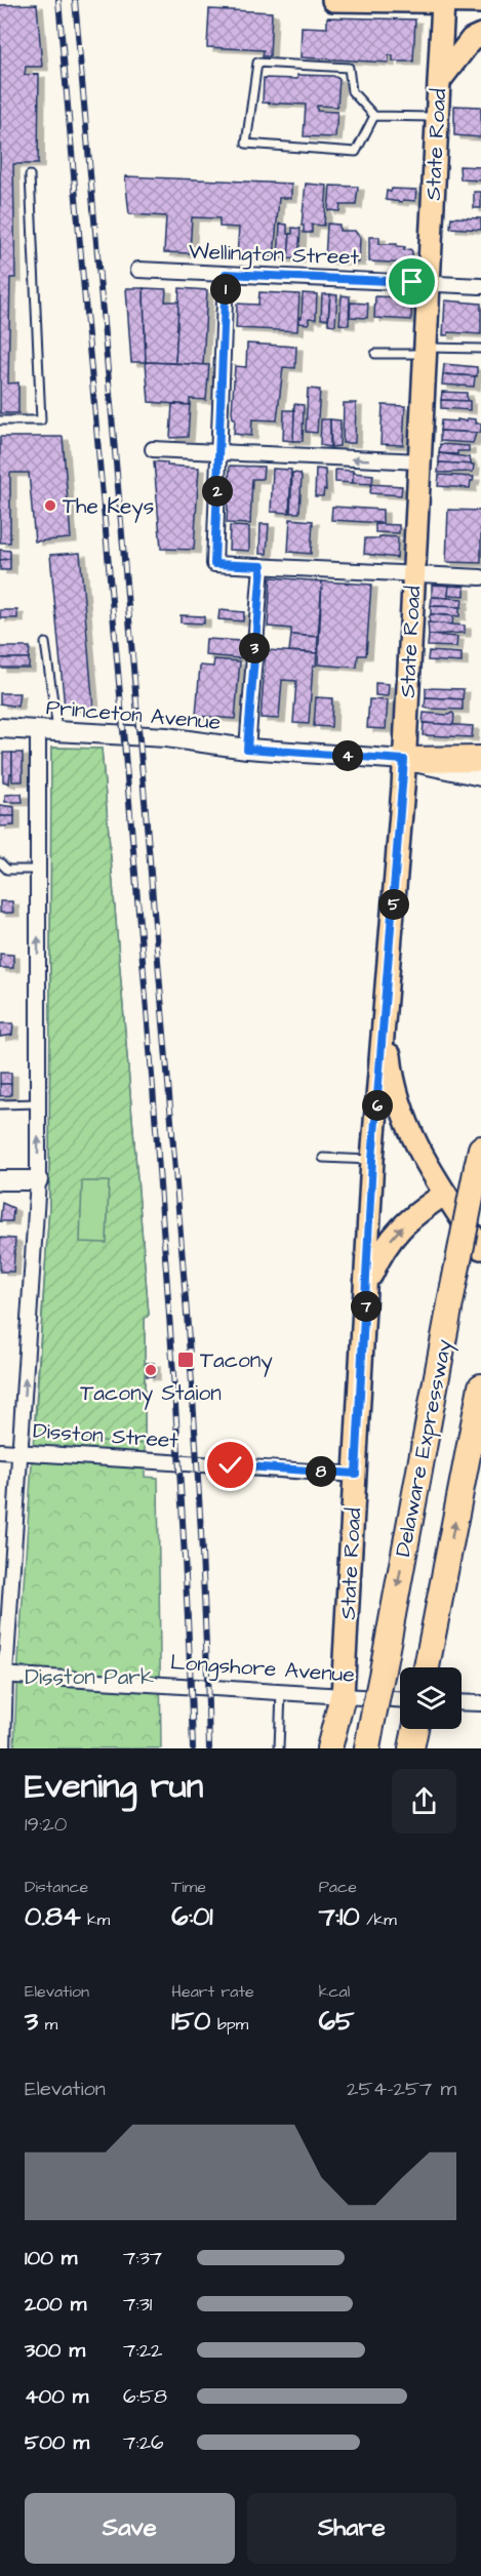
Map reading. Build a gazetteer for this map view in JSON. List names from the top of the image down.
{
  "streets": {
    "highway": ["Delaware Expressway"],
    "main road": ["State Road", "Princeton Avenue"],
    "street": ["Wellington Street", "Disston Street", "Longshore Avenue"]
  },
  "crossings": [
    ["State Road", "Wellington Street"],
    ["State Road", "Princeton Avenue"],
    ["State Road", "Disston Street"],
    ["State Road", "Longshore Avenue"]
  ],
  "parks": ["Disston Park"],
  "places": {
    "other": ["The Keys", "Tacony Staion"],
    "transit": ["Tacony"]
  },
  "page": {
    "pins": [
      "1",
      "2",
      "3",
      "4",
      "5",
      "6",
      "7",
      "8"
    ],
    "heading": ["Evening run", "19:20"],
    "stats": [
      ["Distance", "0.84 km"],
      ["Time", "6:01"],
      ["Pace", "7:10 /km"],
      ["Elevation", "3 m"],
      ["Heart rate", "150 bpm"],
      ["kcal", "65"]
    ],
    "chart": ["Elevation", "254–257 m"],
    "list": [
      {
        "name": "100 m",
        "note": "7:37"
      },
      {
        "name": "200 m",
        "note": "7:31"
      },
      {
        "name": "300 m",
        "note": "7:22"
      },
      {
        "name": "400 m",
        "note": "6:58"
      },
      {
        "name": "500 m",
        "note": "7:26"
      }
    ],
    "buttons": ["Save", "Share"]
  }
}
